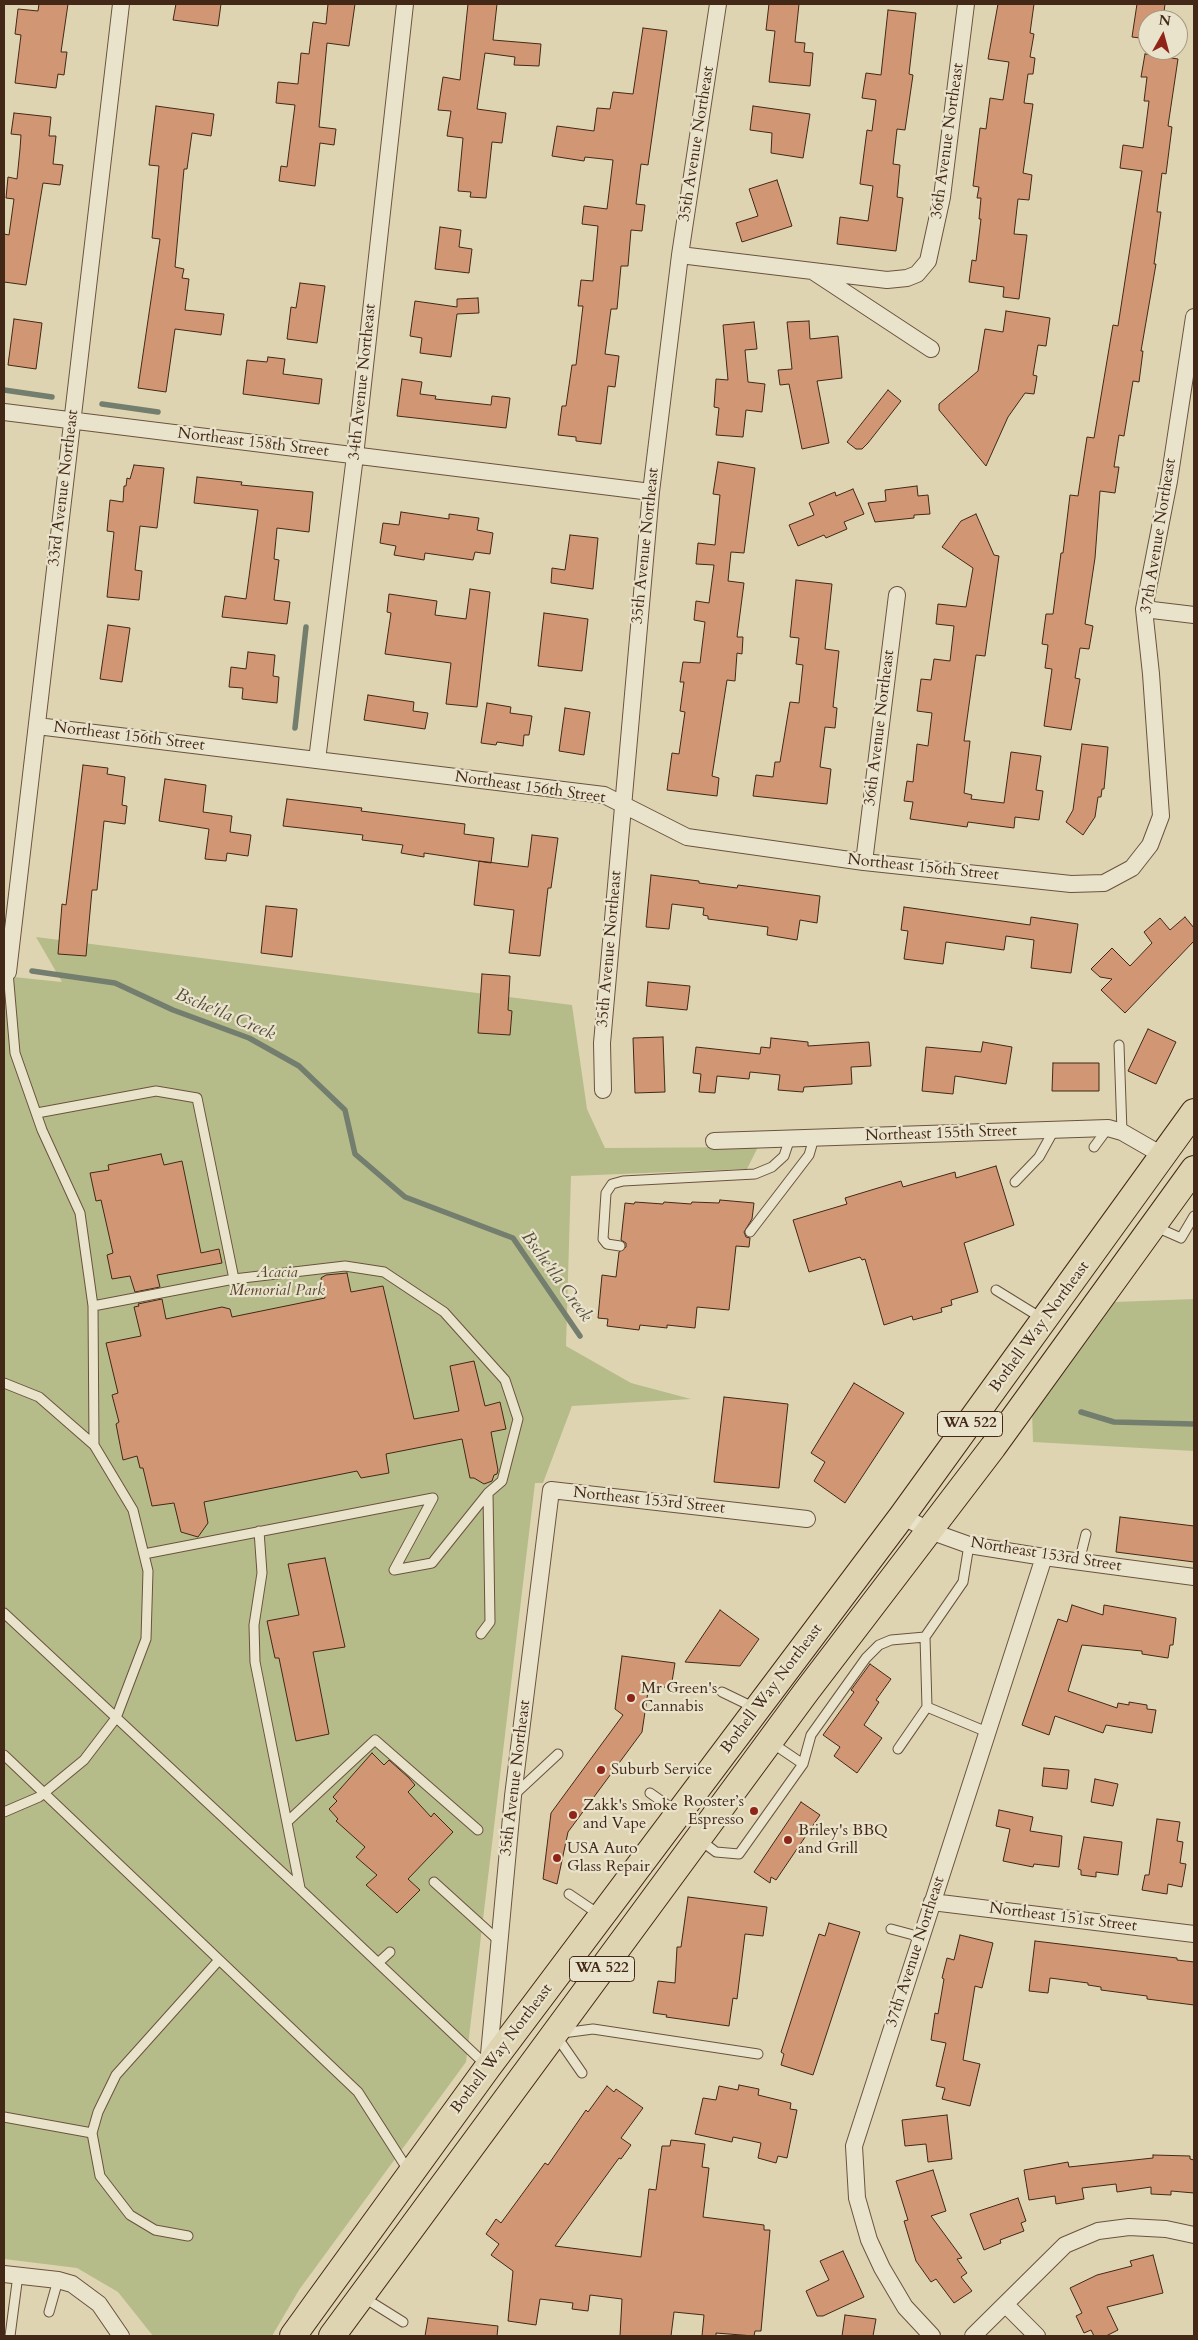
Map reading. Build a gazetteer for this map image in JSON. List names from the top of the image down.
{
  "streets": {
    "main road": ["Bothell Way Northeast", "WA 522"],
    "street": [
      "36th Avenue Northeast",
      "35th Avenue Northeast",
      "34th Avenue Northeast",
      "Northeast 158th Street",
      "33rd Avenue Northeast",
      "37th Avenue Northeast",
      "Northeast 156th Street",
      "Northeast 155th Street",
      "Northeast 153rd Street",
      "Northeast 151st Street"
    ]
  },
  "crossings": [
    ["36th Avenue Northeast", "Northeast 156th Street"],
    ["35th Avenue Northeast", "Northeast 158th Street"],
    ["35th Avenue Northeast", "Northeast 156th Street"],
    ["35th Avenue Northeast", "Bothell Way Northeast"],
    ["35th Avenue Northeast", "Northeast 153rd Street"],
    ["34th Avenue Northeast", "Northeast 158th Street"],
    ["34th Avenue Northeast", "Northeast 156th Street"],
    ["Northeast 158th Street", "33rd Avenue Northeast"],
    ["33rd Avenue Northeast", "Northeast 156th Street"],
    ["37th Avenue Northeast", "Northeast 156th Street"],
    ["37th Avenue Northeast", "Northeast 153rd Street"],
    ["37th Avenue Northeast", "Northeast 151st Street"],
    ["Bothell Way Northeast", "Northeast 153rd Street"]
  ],
  "water": ["Bsche'tla Creek"],
  "parks": ["Acacia Memorial Park"],
  "places": [
    "Mr Green's Cannabis",
    "Suburb Service",
    "Rooster’s Espresso",
    "Zakk's Smoke and Vape",
    "Briley's BBQ and Grill",
    "USA Auto Glass Repair"
  ],
  "north": "top"
}
